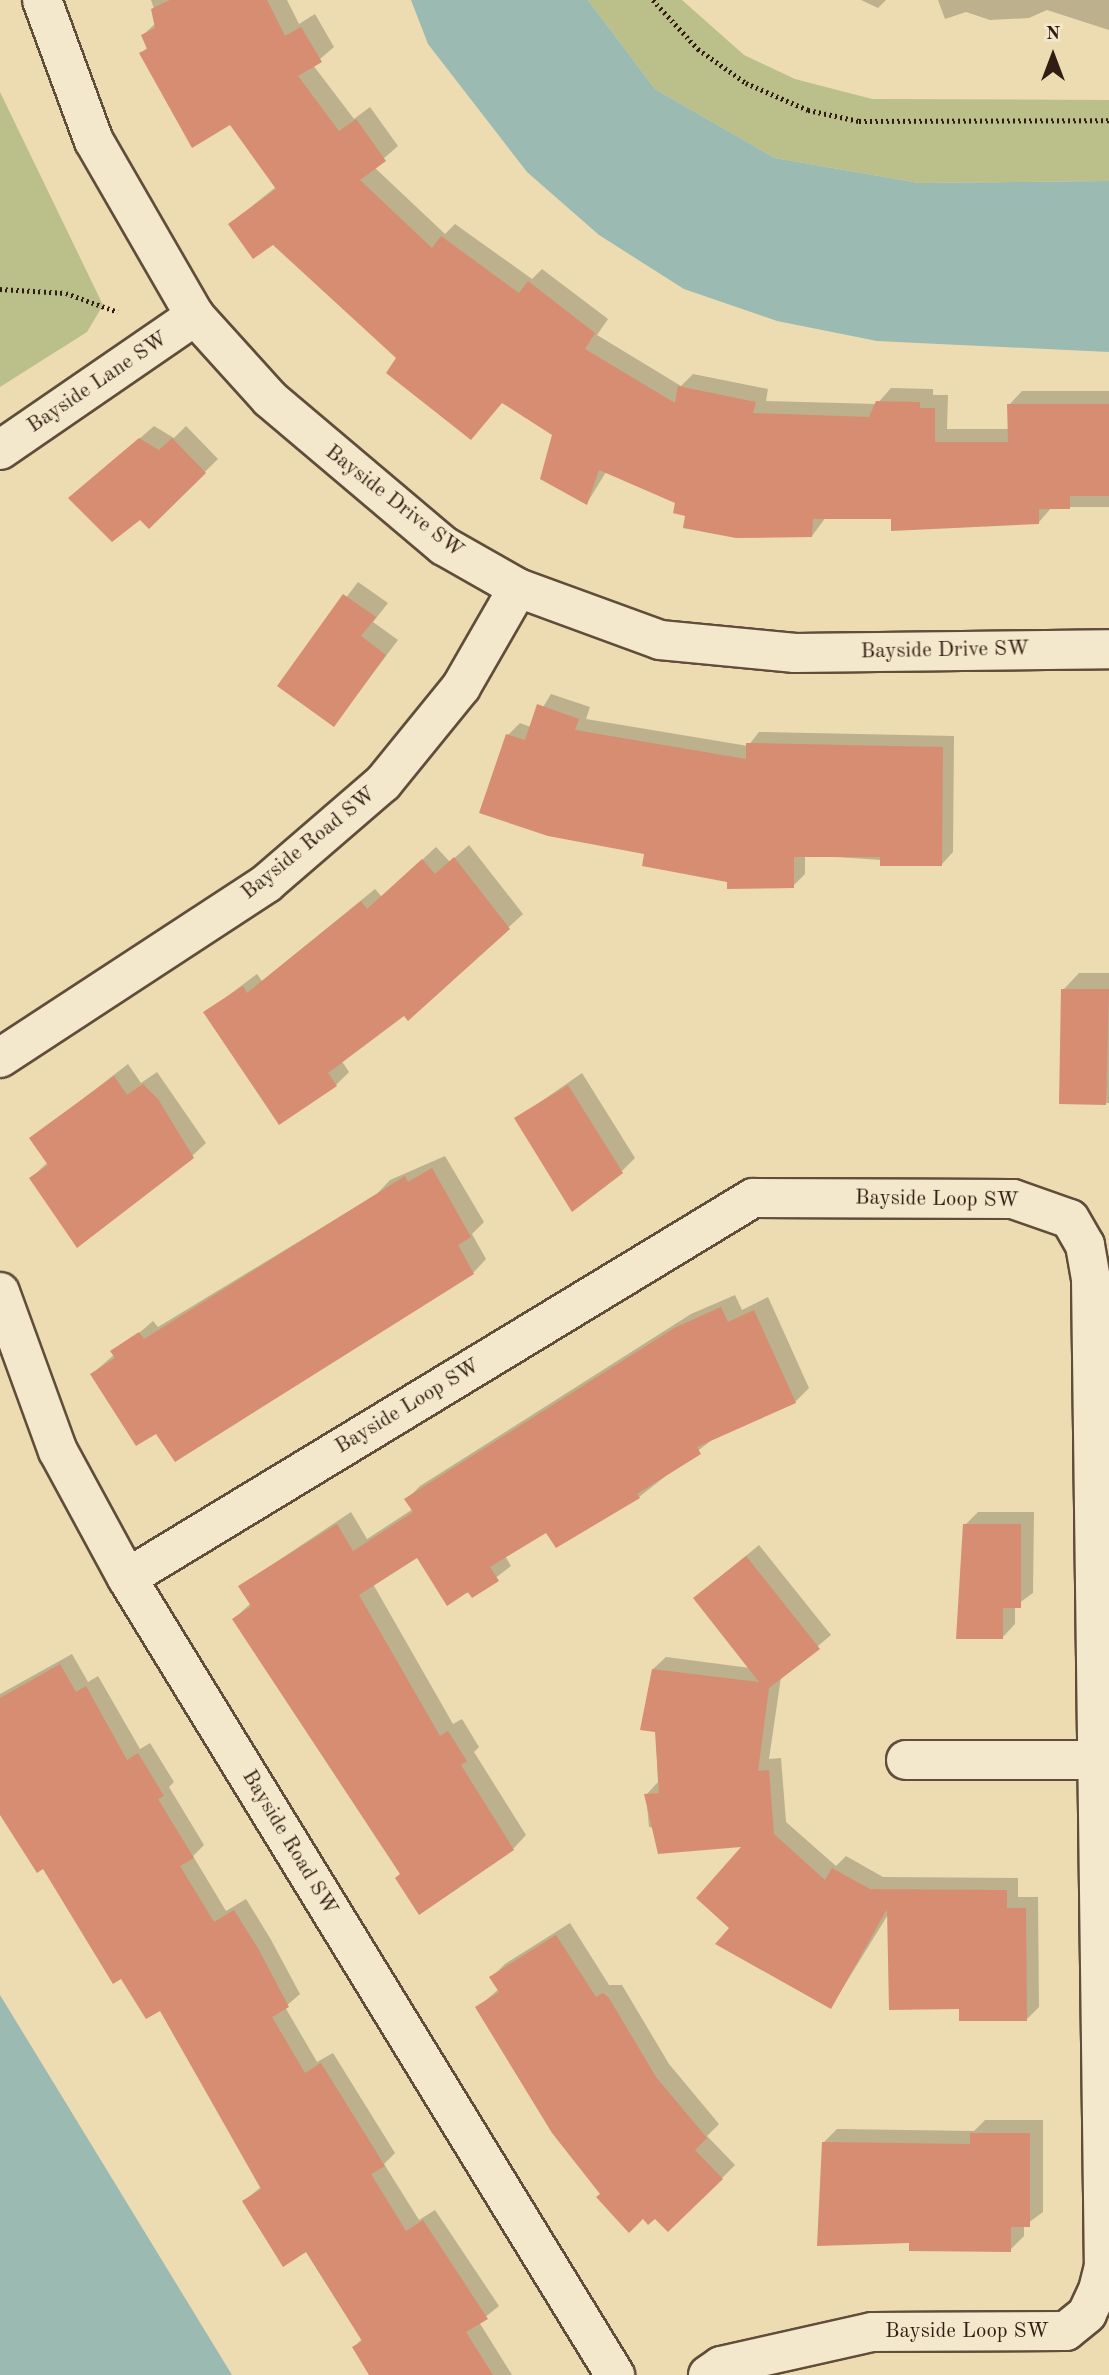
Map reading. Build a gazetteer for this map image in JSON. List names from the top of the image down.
{
  "streets": {
    "street": [
      "Bayside Lane SW",
      "Bayside Drive SW",
      "Bayside Road SW",
      "Bayside Loop SW"
    ]
  },
  "crossings": [
    ["Bayside Lane SW", "Bayside Drive SW"],
    ["Bayside Drive SW", "Bayside Road SW"],
    ["Bayside Road SW", "Bayside Loop SW"]
  ],
  "north": "top"
}
